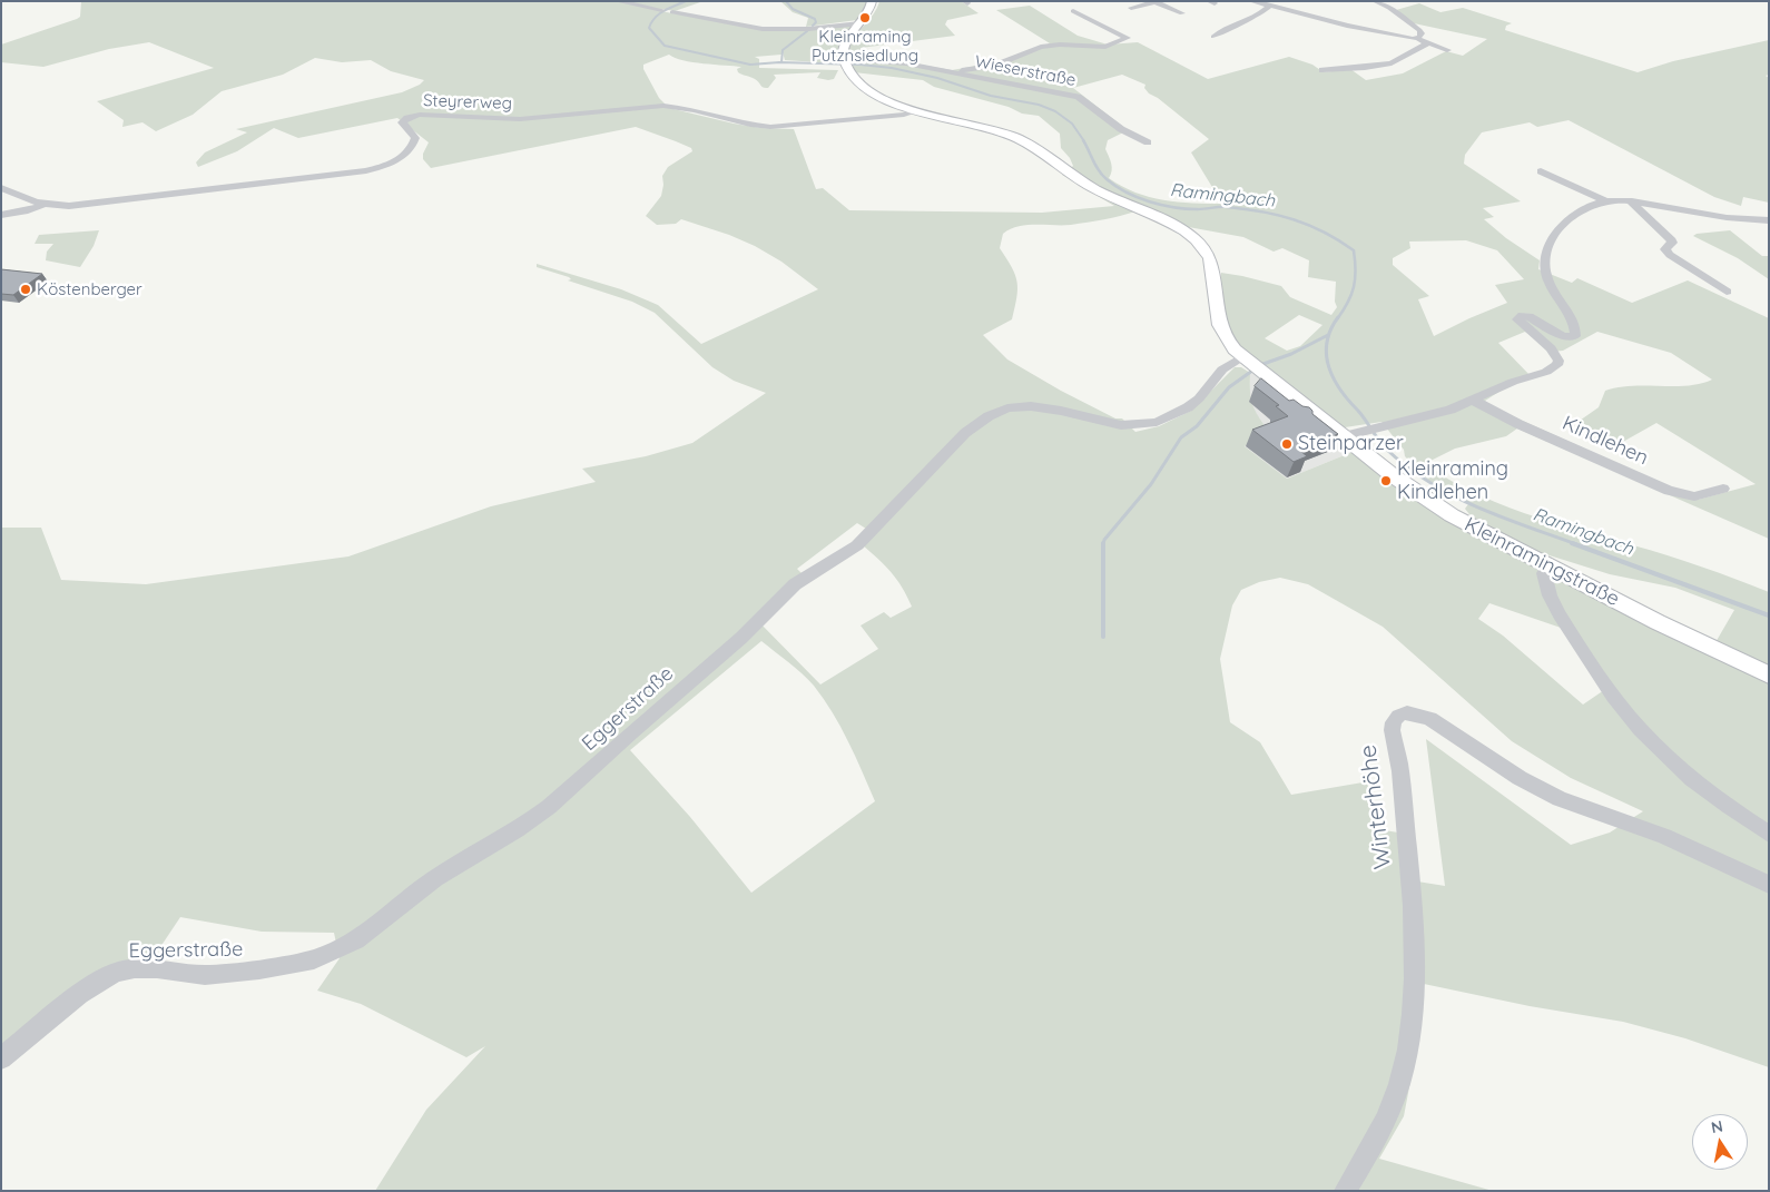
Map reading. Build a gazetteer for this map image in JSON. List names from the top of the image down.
{
  "streets": {
    "main road": ["Kleinramingstraße"],
    "street": [
      "Wieserstraße",
      "Steyrerweg",
      "Kindlehen",
      "Eggerstraße",
      "Winterhöhe"
    ]
  },
  "crossings": [
    ["Wieserstraße", "Kleinramingstraße"],
    ["Steyrerweg", "Kleinramingstraße"],
    ["Kleinramingstraße", "Eggerstraße"]
  ],
  "water": ["Ramingbach"],
  "places": [
    "Kleinraming Putznsiedlung",
    "Köstenberger",
    "Steinparzer",
    "Kleinraming Kindlehen"
  ],
  "north": "top"
}
